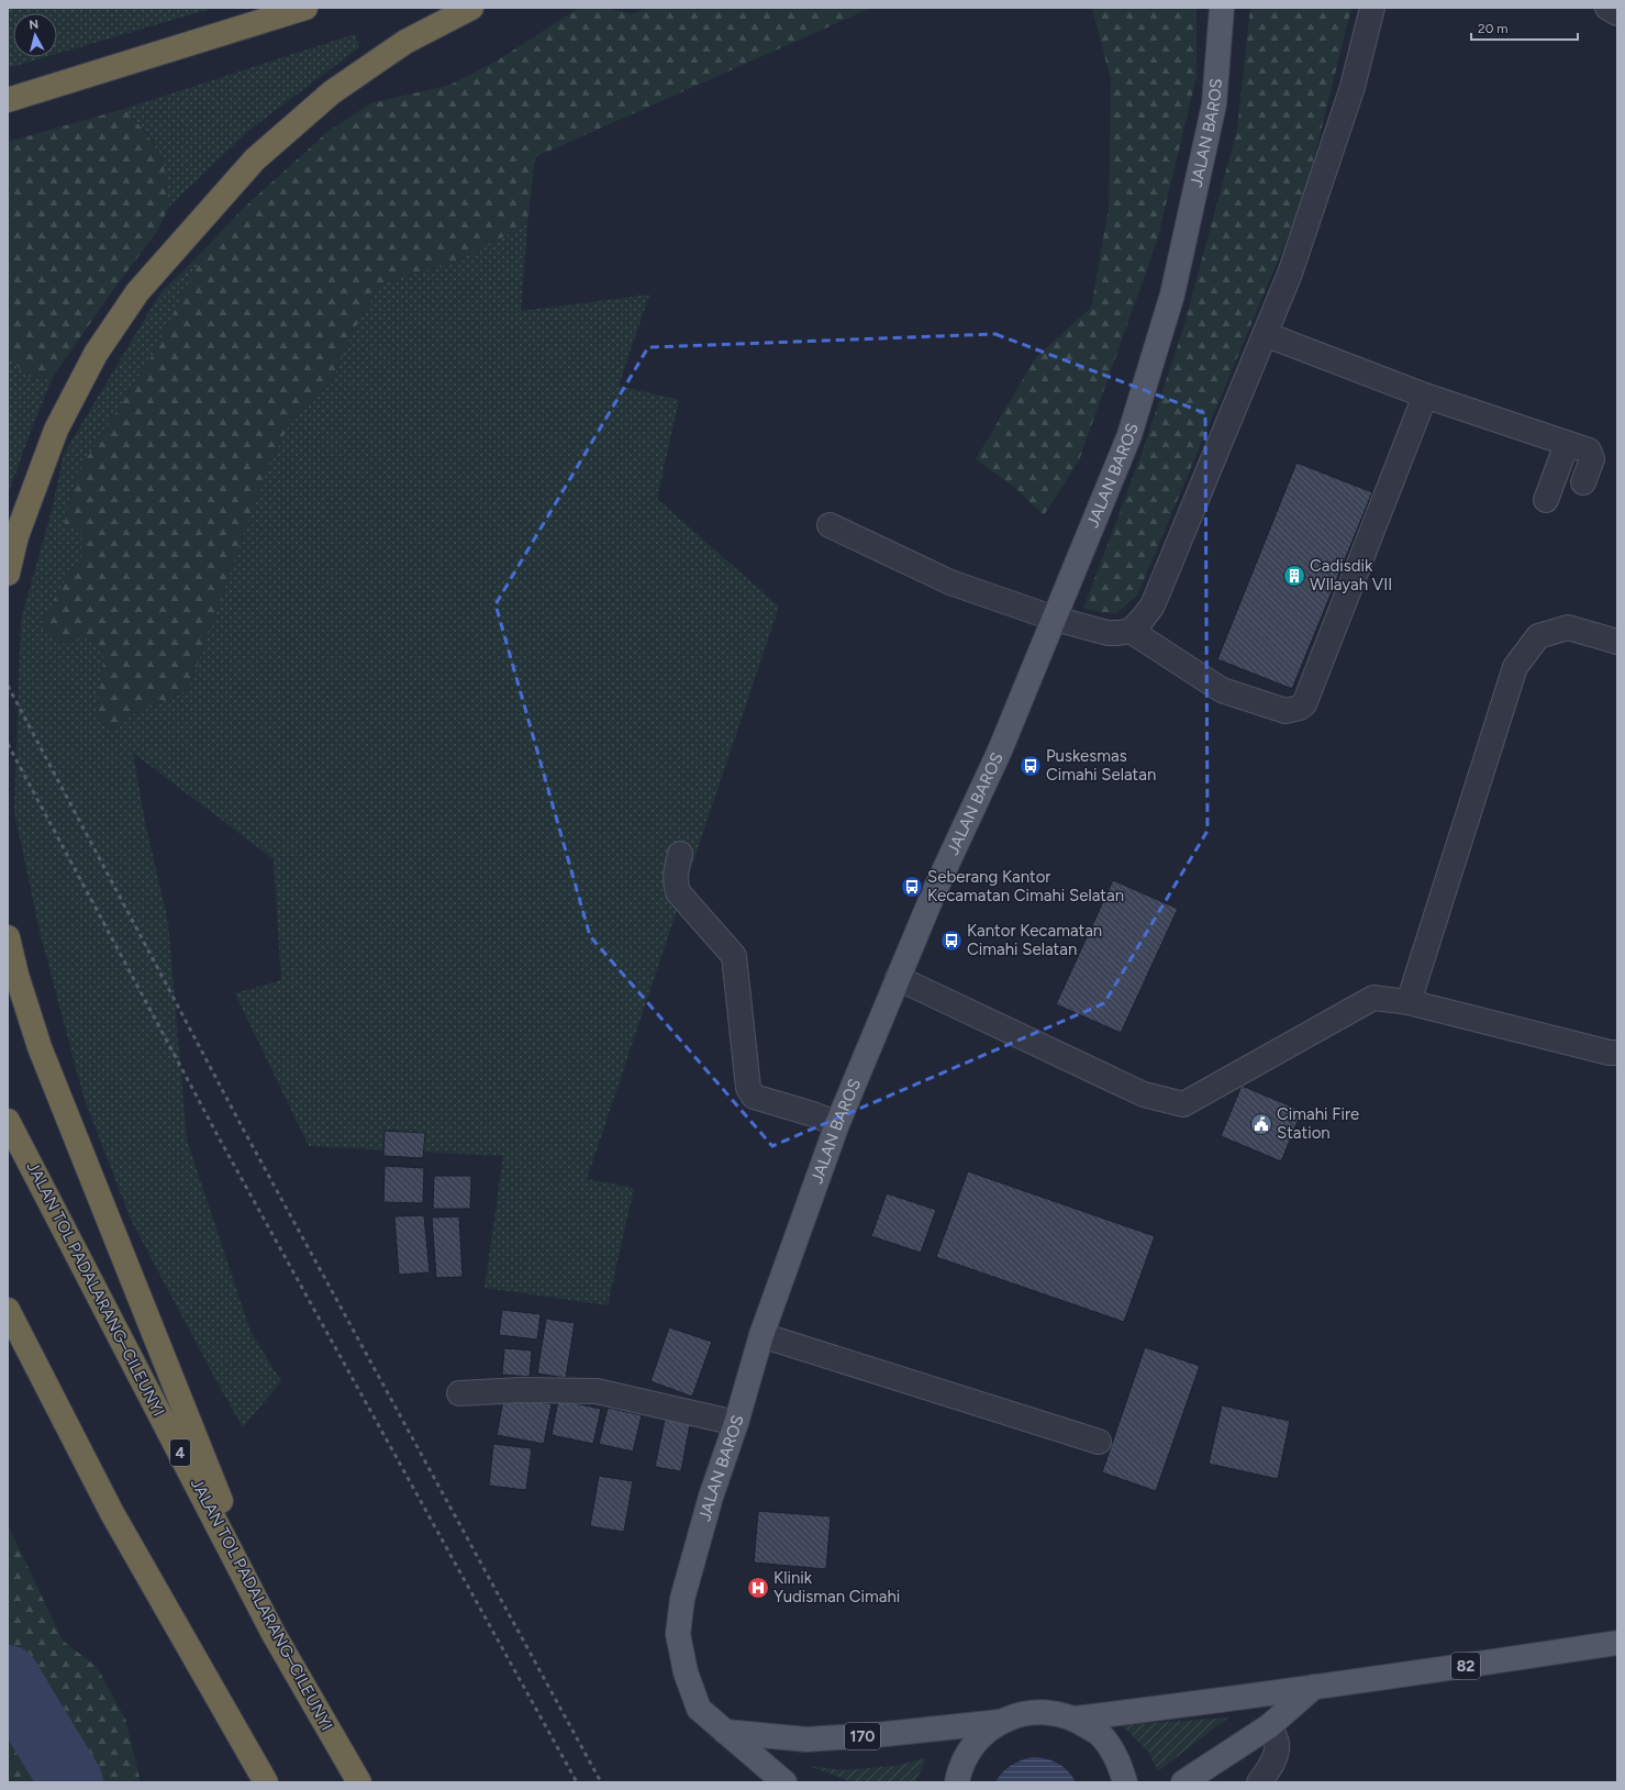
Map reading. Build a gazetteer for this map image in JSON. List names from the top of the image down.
{
  "streets": {
    "highway": ["JALAN TOL PADALARANG–CILEUNYI", "4"],
    "main road": ["JALAN BAROS", "82", "170"]
  },
  "crossings": [
    ["JALAN BAROS", "170"],
    ["82", "170"]
  ],
  "places": {
    "building": ["Cadisdik WIlayah VII"],
    "bus stop": ["Puskesmas Cimahi Selatan", "Seberang Kantor Kecamatan Cimahi Selatan", "Kantor Kecamatan Cimahi Selatan"],
    "public building": ["Cimahi Fire Station"],
    "hospital": ["Klinik Yudisman Cimahi"]
  },
  "scale_bar": "20 m",
  "north": "top"
}
